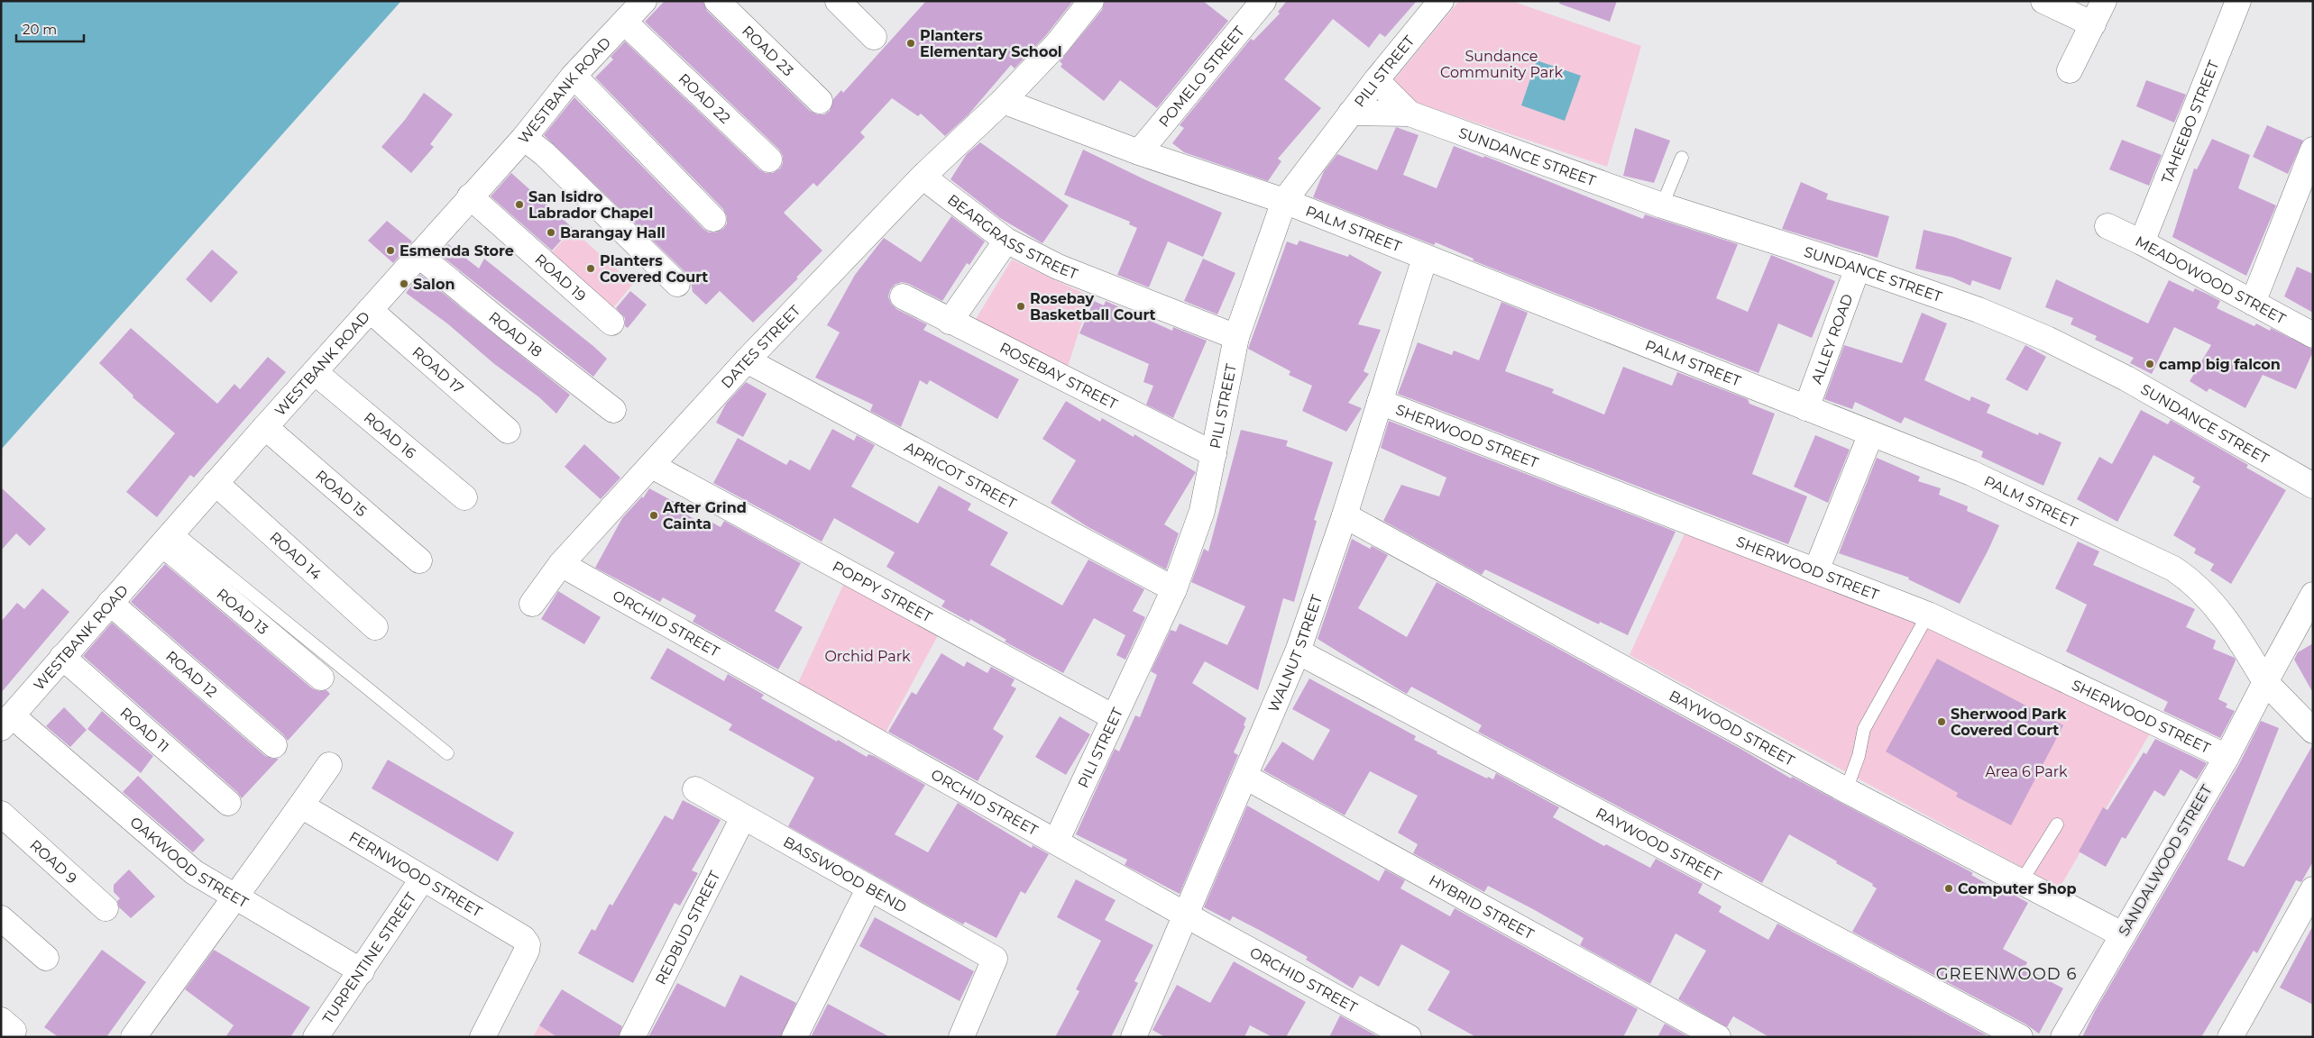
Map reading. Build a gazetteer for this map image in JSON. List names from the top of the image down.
{
  "streets": {
    "street": [
      "ROAD 23",
      "PILI STREET",
      "POMELO STREET",
      "WESTBANK ROAD",
      "ROAD 22",
      "TAHEEBO STREET",
      "SUNDANCE STREET",
      "PALM STREET",
      "BEARGRASS STREET",
      "ROAD 19",
      "MEADOWOOD STREET",
      "ROAD 18",
      "ALLEY ROAD",
      "DATES STREET",
      "ROAD 17",
      "ROSEBAY STREET",
      "ROAD 16",
      "SHERWOOD STREET",
      "APRICOT STREET",
      "ROAD 15",
      "ROAD 14",
      "POPPY STREET",
      "ROAD 13",
      "ORCHID STREET",
      "WALNUT STREET",
      "ROAD 12",
      "BAYWOOD STREET",
      "ROAD 11",
      "RAYWOOD STREET",
      "ROAD 9",
      "SANDALWOOD STREET",
      "OAKWOOD STREET",
      "FERNWOOD STREET",
      "BASSWOOD BEND",
      "HYBRID STREET",
      "REDBUD STREET",
      "TURPENTINE STREET"
    ]
  },
  "crossings": [
    ["PILI STREET", "PALM STREET"],
    ["PILI STREET", "BEARGRASS STREET"],
    ["PILI STREET", "ROSEBAY STREET"],
    ["PILI STREET", "APRICOT STREET"],
    ["PILI STREET", "POPPY STREET"],
    ["PILI STREET", "ORCHID STREET"],
    ["POMELO STREET", "PALM STREET"],
    ["WESTBANK ROAD", "ROAD 22"],
    ["WESTBANK ROAD", "ROAD 19"],
    ["WESTBANK ROAD", "ROAD 18"],
    ["WESTBANK ROAD", "ROAD 17"],
    ["WESTBANK ROAD", "ROAD 16"],
    ["WESTBANK ROAD", "ROAD 15"],
    ["WESTBANK ROAD", "ROAD 14"],
    ["WESTBANK ROAD", "ROAD 13"],
    ["WESTBANK ROAD", "ROAD 12"],
    ["WESTBANK ROAD", "ROAD 11"],
    ["WESTBANK ROAD", "OAKWOOD STREET"],
    ["TAHEEBO STREET", "MEADOWOOD STREET"],
    ["SUNDANCE STREET", "ALLEY ROAD"],
    ["PALM STREET", "ALLEY ROAD"],
    ["PALM STREET", "DATES STREET"],
    ["PALM STREET", "WALNUT STREET"],
    ["PALM STREET", "SANDALWOOD STREET"],
    ["BEARGRASS STREET", "DATES STREET"],
    ["DATES STREET", "APRICOT STREET"],
    ["DATES STREET", "POPPY STREET"],
    ["DATES STREET", "ORCHID STREET"],
    ["SHERWOOD STREET", "WALNUT STREET"],
    ["SHERWOOD STREET", "SANDALWOOD STREET"],
    ["ORCHID STREET", "WALNUT STREET"],
    ["WALNUT STREET", "BAYWOOD STREET"],
    ["WALNUT STREET", "RAYWOOD STREET"],
    ["WALNUT STREET", "HYBRID STREET"],
    ["BAYWOOD STREET", "SANDALWOOD STREET"],
    ["OAKWOOD STREET", "TURPENTINE STREET"],
    ["FERNWOOD STREET", "TURPENTINE STREET"],
    ["BASSWOOD BEND", "REDBUD STREET"]
  ],
  "districts": ["GREENWOOD 6"],
  "parks": ["Sundance Community Park", "Orchid Park", "Area 6 Park"],
  "places": [
    "Planters Elementary School",
    "San Isidro Labrador Chapel",
    "Barangay Hall",
    "Esmenda Store",
    "Planters Covered Court",
    "Salon",
    "Rosebay Basketball Court",
    "camp big falcon",
    "After Grind Cainta",
    "Sherwood Park Covered Court",
    "Computer Shop"
  ],
  "scale_bar": "20 m"
}
